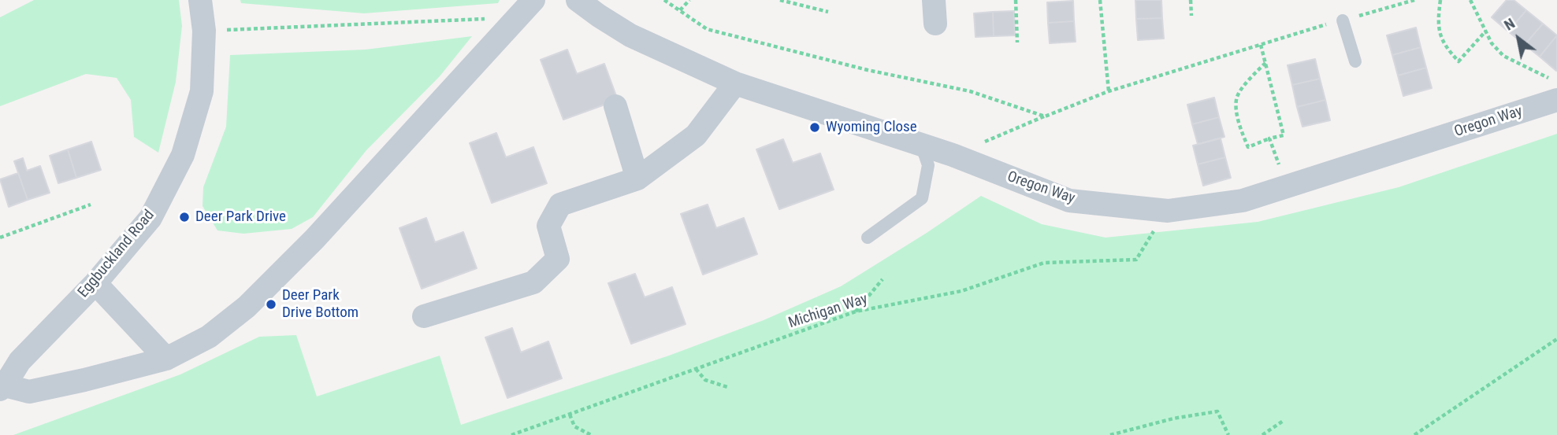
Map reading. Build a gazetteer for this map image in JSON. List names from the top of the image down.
{
  "streets": {
    "street": ["Oregon Way", "Eggbuckland Road"],
    "path": ["Michigan Way"]
  },
  "crossings": [
    ["Oregon Way", "Michigan Way"]
  ],
  "places": ["Wyoming Close", "Deer Park Drive", "Deer Park Drive Bottom"],
  "north": "top left"
}
